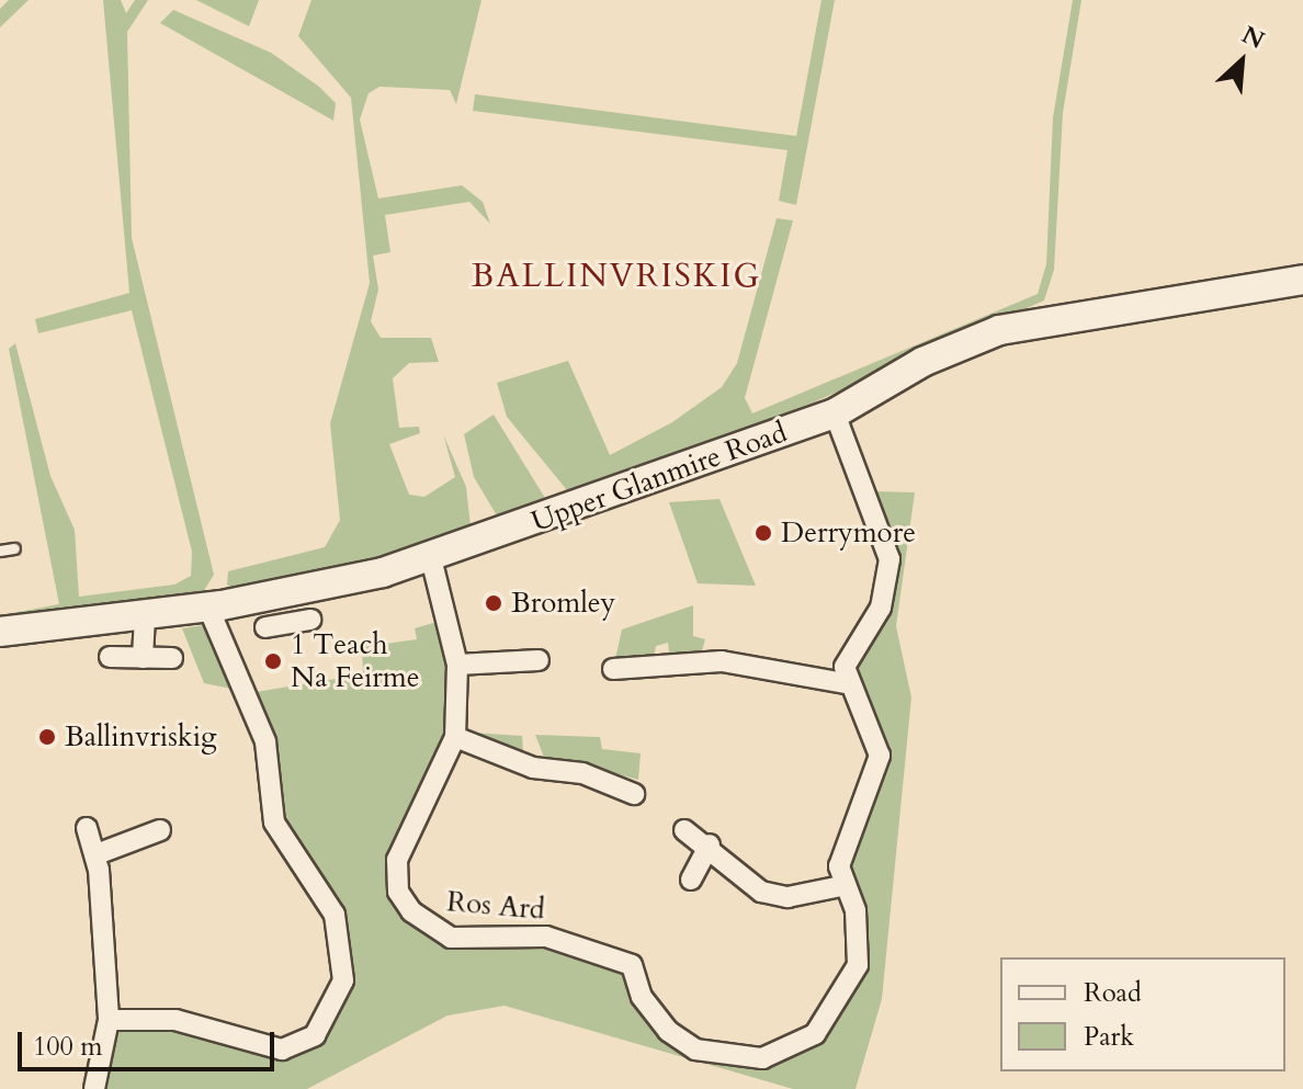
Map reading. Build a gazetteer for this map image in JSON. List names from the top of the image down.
{
  "streets": {
    "main road": ["Upper Glanmire Road"],
    "street": ["Ros Ard"]
  },
  "crossings": [
    ["Upper Glanmire Road", "Ros Ard"]
  ],
  "districts": ["BALLINVRISKIG"],
  "places": [
    "Derrymore",
    "Bromley",
    "1 Teach Na Feirme",
    "Ballinvriskig"
  ],
  "legend": ["Road", "Park"],
  "scale_bar": "100 m",
  "north": "top right"
}
